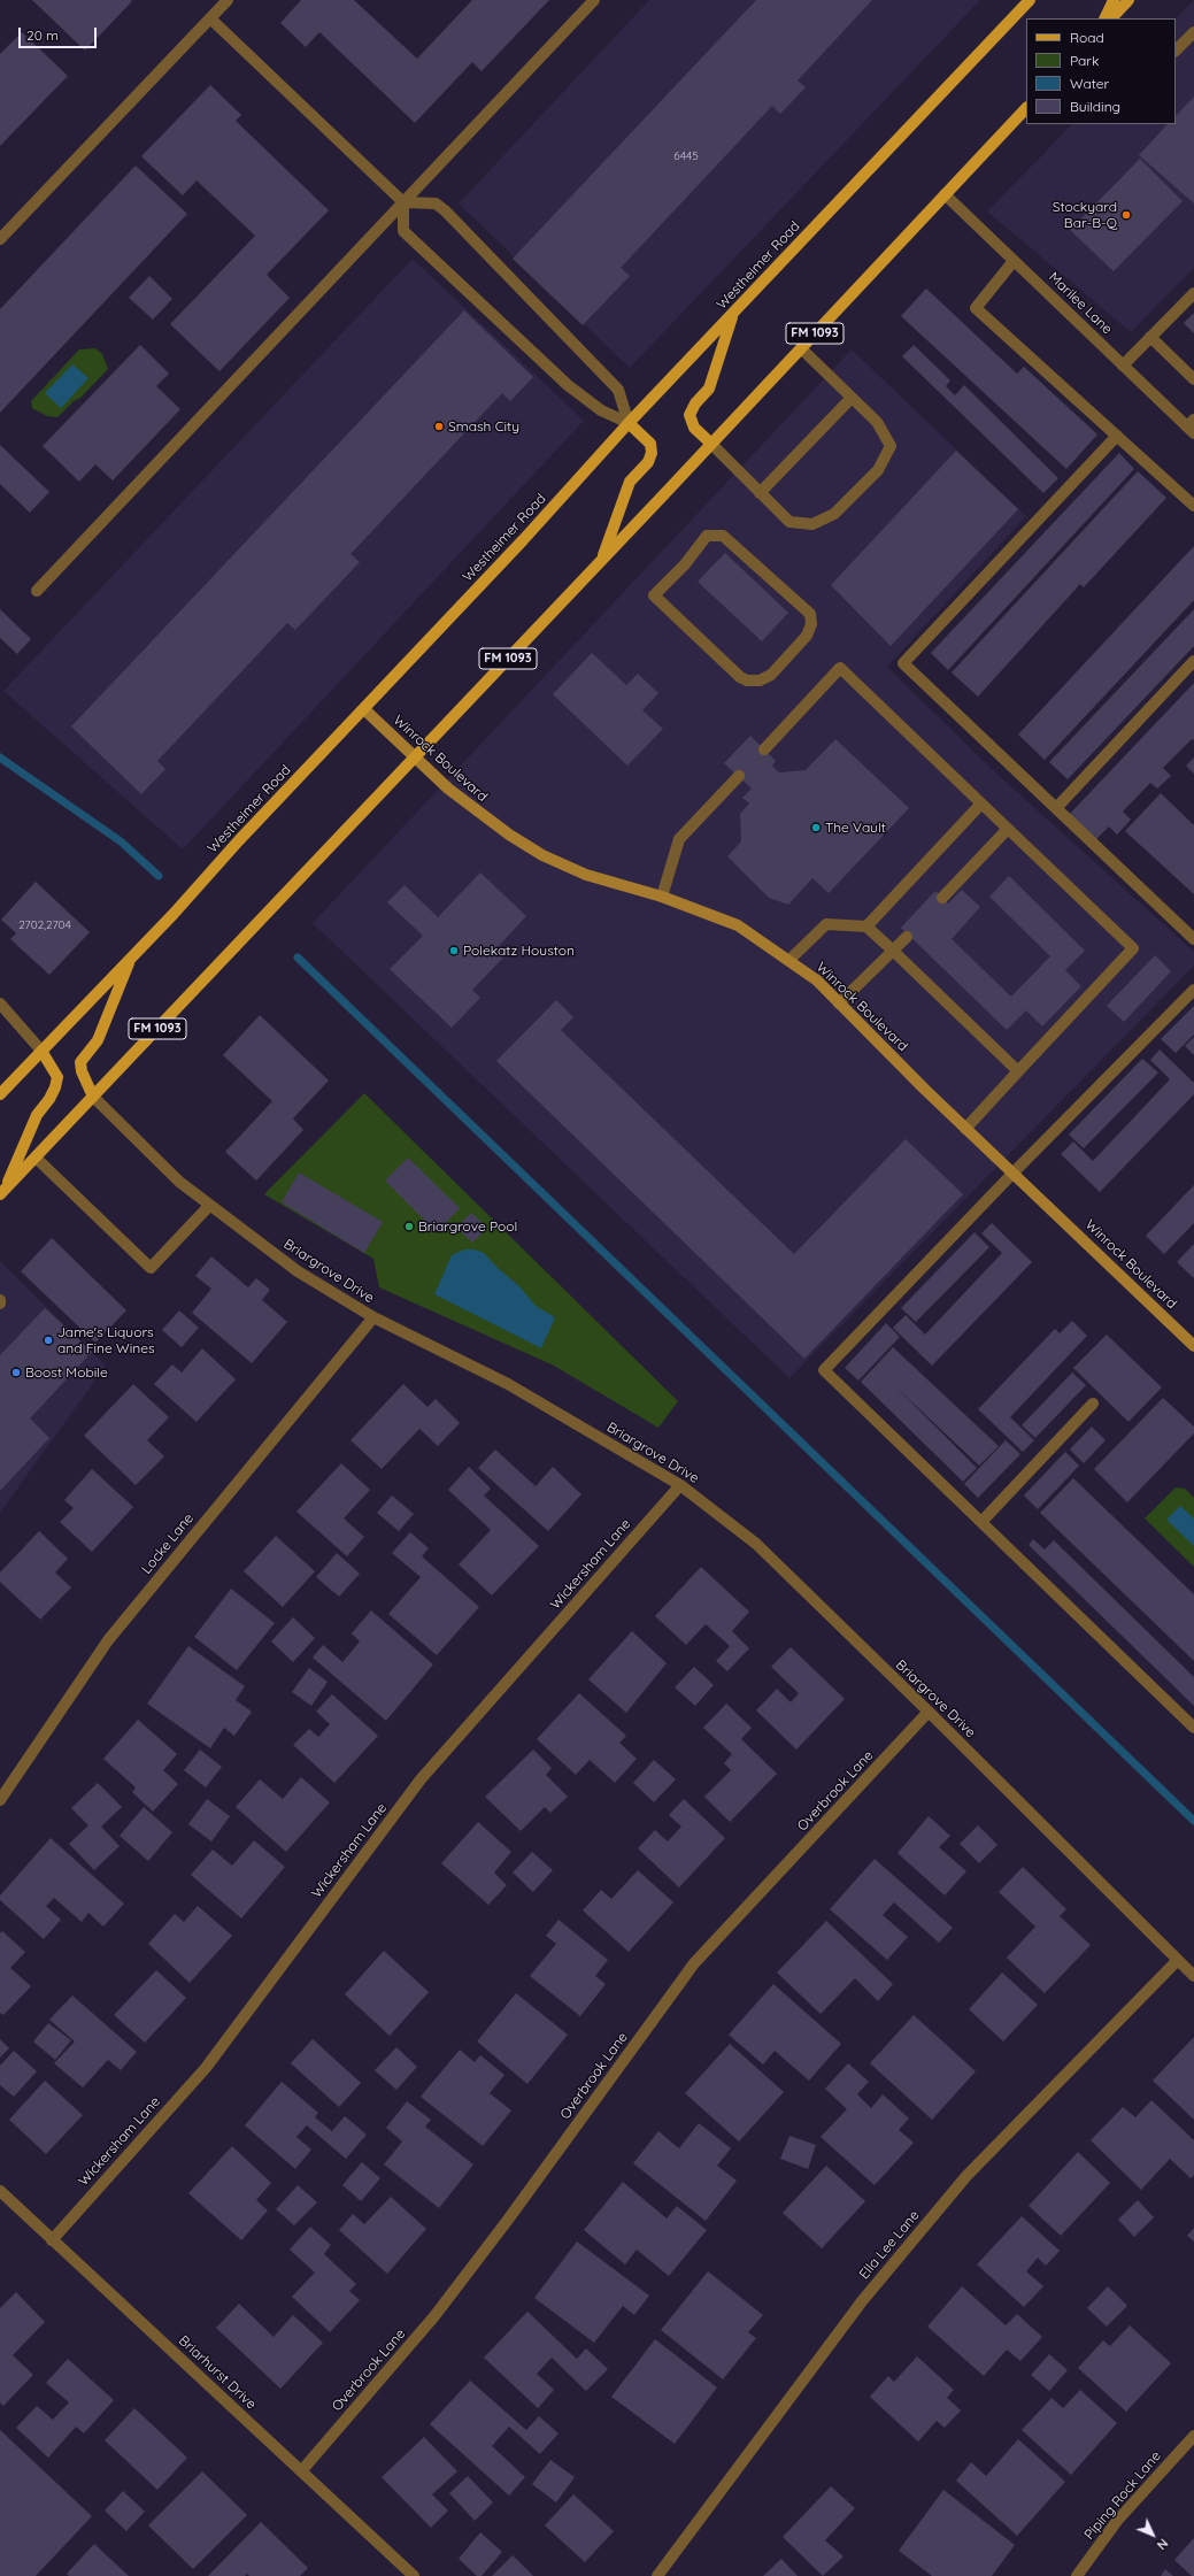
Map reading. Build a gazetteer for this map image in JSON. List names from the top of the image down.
{
  "streets": {
    "main road": ["Westheimer Road", "FM 1093"],
    "street": [
      "Marilee Lane",
      "Winrock Boulevard",
      "Briargrove Drive",
      "Locke Lane",
      "Wickersham Lane",
      "Overbrook Lane",
      "Ella Lee Lane",
      "Briarhurst Drive",
      "Piping Rock Lane"
    ]
  },
  "crossings": [
    ["Westheimer Road", "Winrock Boulevard"],
    ["Marilee Lane", "FM 1093"],
    ["FM 1093", "Winrock Boulevard"],
    ["FM 1093", "Briargrove Drive"],
    ["Briargrove Drive", "Locke Lane"],
    ["Briargrove Drive", "Wickersham Lane"],
    ["Briargrove Drive", "Overbrook Lane"],
    ["Briargrove Drive", "Ella Lee Lane"],
    ["Wickersham Lane", "Briarhurst Drive"],
    ["Overbrook Lane", "Briarhurst Drive"]
  ],
  "places": [
    "Stockyard Bar-B-Q",
    "Smash City",
    "The Vault",
    "Polekatz Houston",
    "Briargrove Pool",
    "Jame's Liquors and Fine Wines",
    "Boost Mobile"
  ],
  "house_numbers": ["6445", "2702,2704"],
  "legend": [
    "Road",
    "Park",
    "Water",
    "Building"
  ],
  "scale_bar": "20 m",
  "north": "bottom right"
}
